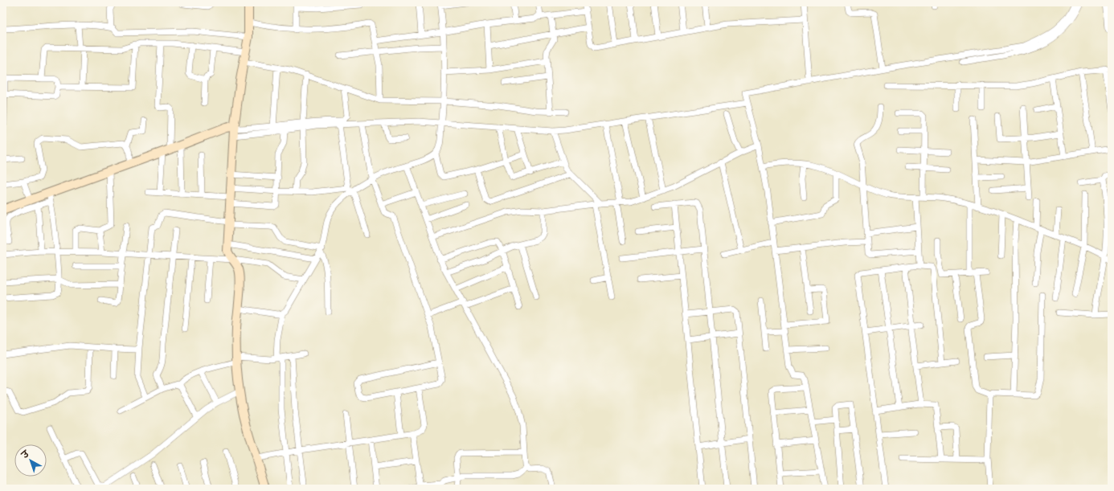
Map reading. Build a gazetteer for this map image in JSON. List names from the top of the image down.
{
  "north": "top left"
}
